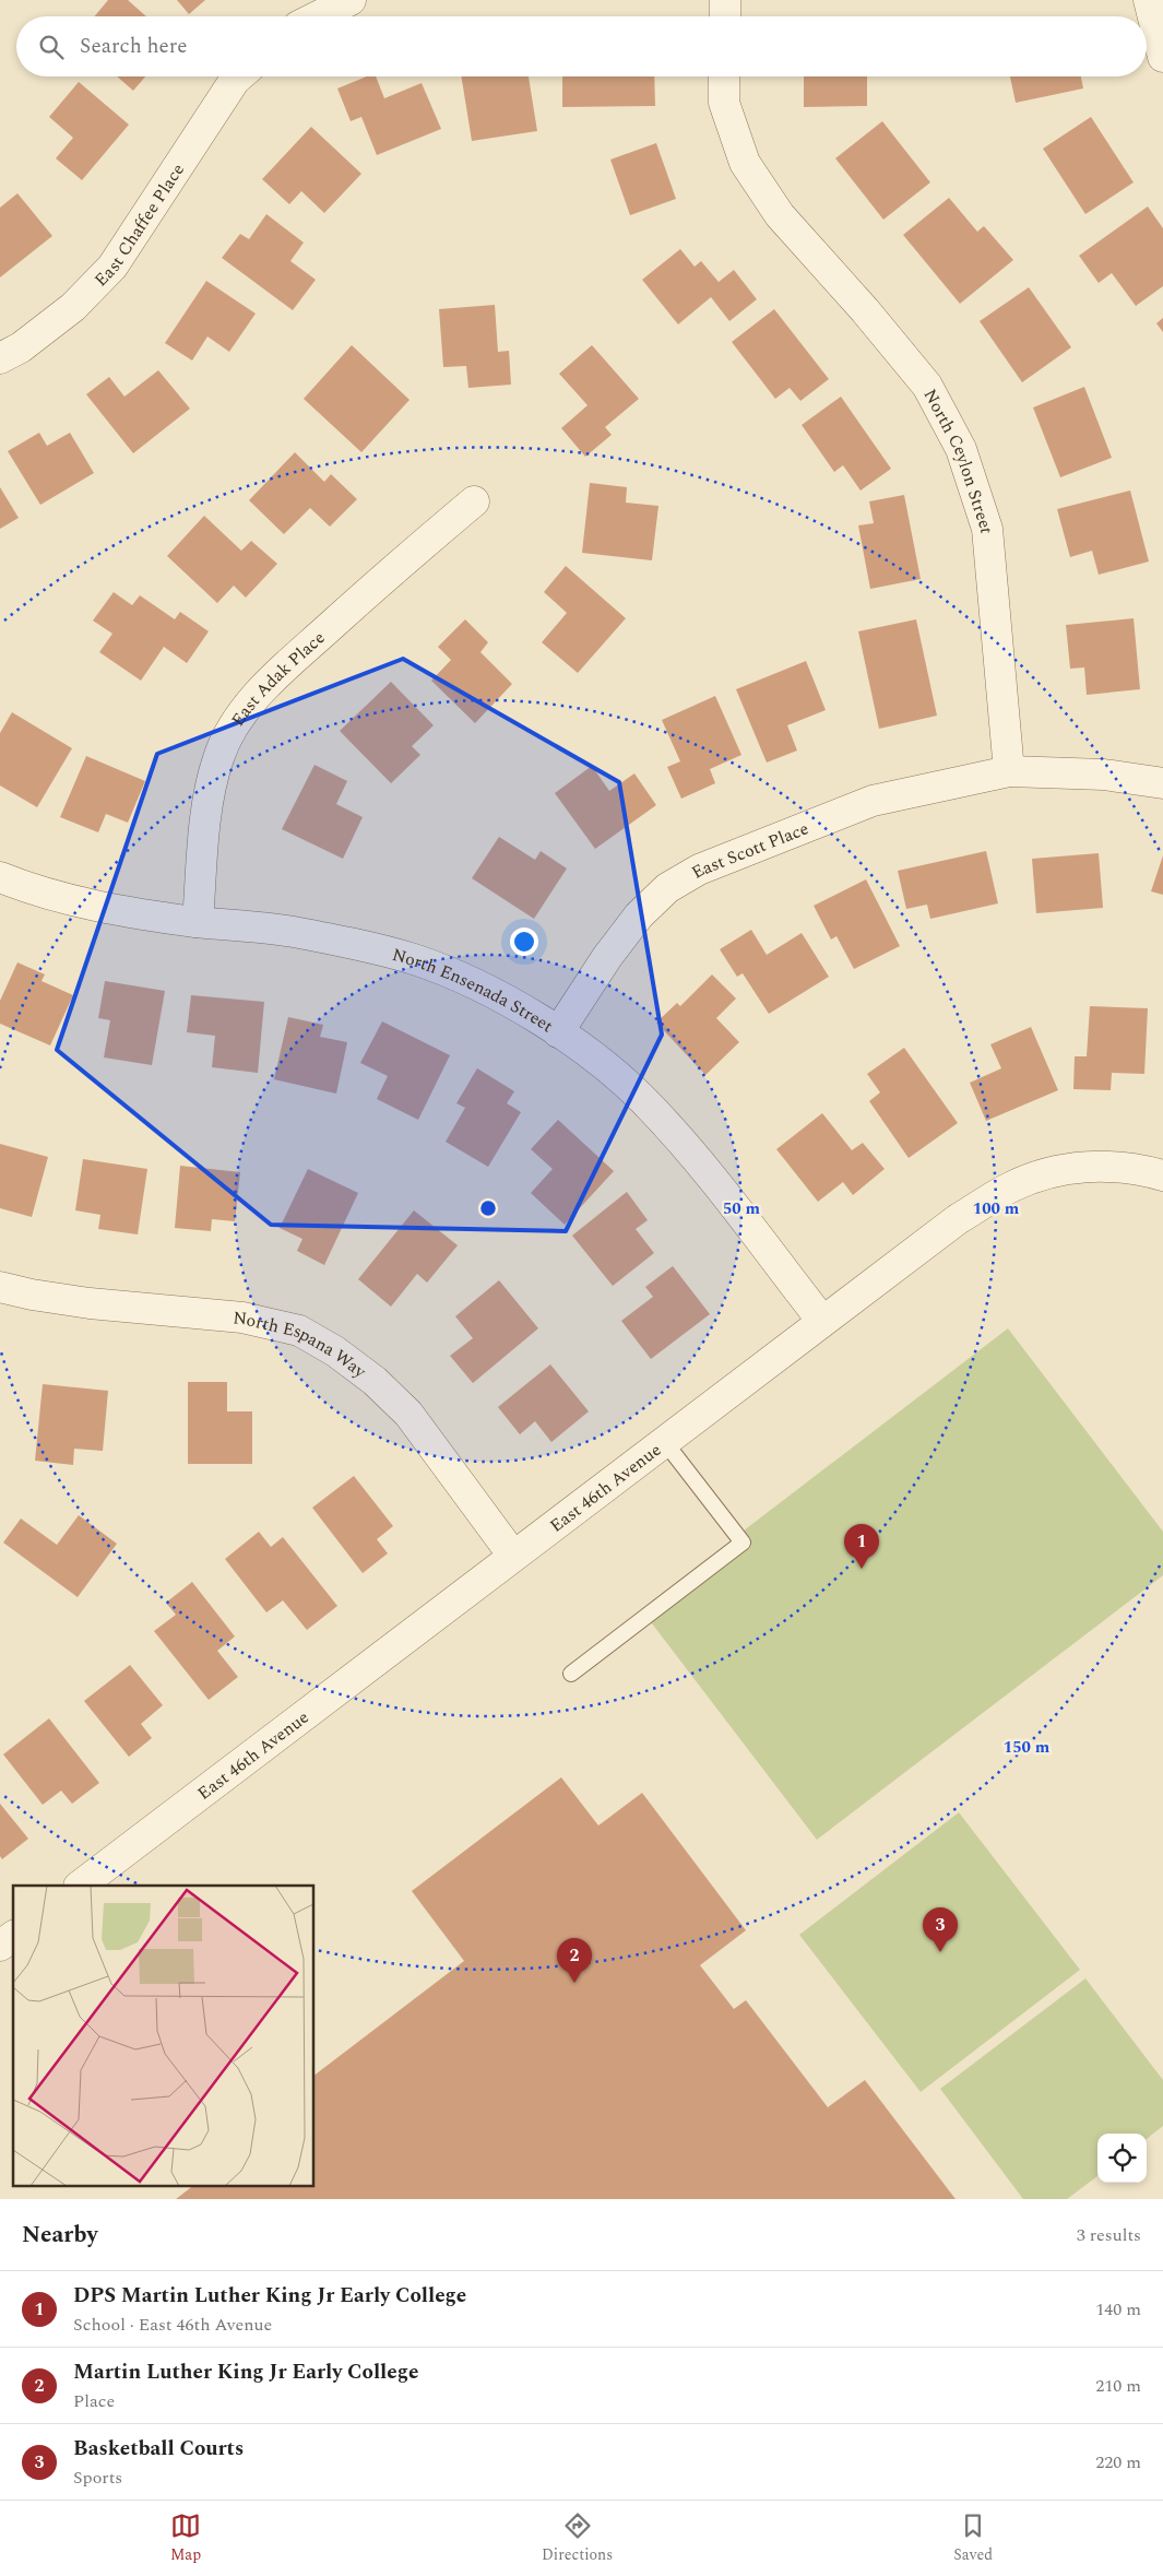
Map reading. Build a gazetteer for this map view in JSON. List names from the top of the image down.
{
  "streets": {
    "street": [
      "East Chaffee Place",
      "North Ceylon Street",
      "East Adak Place",
      "East Scott Place",
      "North Ensenada Street",
      "North Espana Way",
      "East 46th Avenue"
    ]
  },
  "crossings": [
    ["North Ceylon Street", "East Scott Place"],
    ["East Adak Place", "North Ensenada Street"],
    ["East Scott Place", "North Ensenada Street"],
    ["North Ensenada Street", "East 46th Avenue"],
    ["North Espana Way", "East 46th Avenue"]
  ],
  "page": {
    "search": "Search here",
    "pins": ["1", "3", "2"],
    "heading": ["Nearby", "3 results"],
    "list": [
      {
        "mark": "1",
        "name": "DPS Martin Luther King Jr Early College",
        "note": "School · East 46th Avenue",
        "value": "140 m"
      },
      {
        "mark": "2",
        "name": "Martin Luther King Jr Early College",
        "note": "Place",
        "value": "210 m"
      },
      {
        "mark": "3",
        "name": "Basketball Courts",
        "note": "Sports",
        "value": "220 m"
      }
    ],
    "nav": ["Map", "Directions", "Saved"]
  },
  "rings": ["50 m", "100 m", "150 m"]
}
